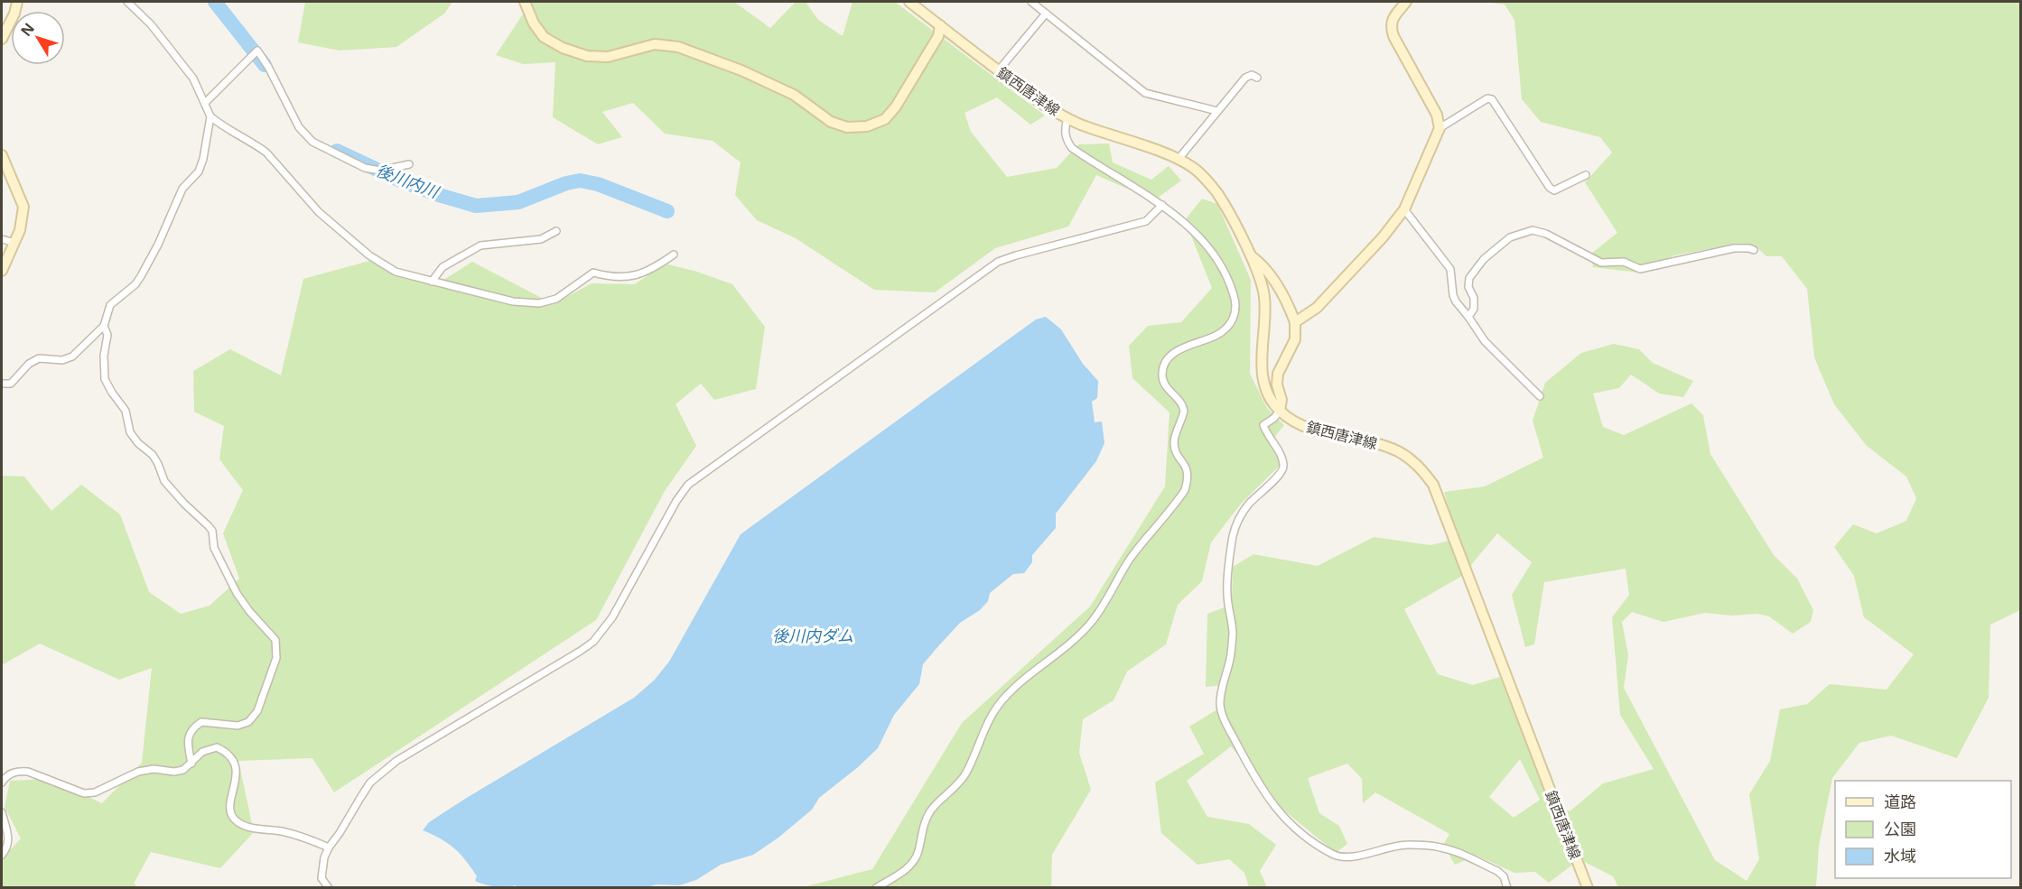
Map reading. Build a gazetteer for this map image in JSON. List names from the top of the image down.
{
  "streets": {
    "main road": ["鎮西唐津線"]
  },
  "water": ["後川内川", "後川内ダム"],
  "legend": ["道路", "公園", "水域"],
  "north": "top left"
}
